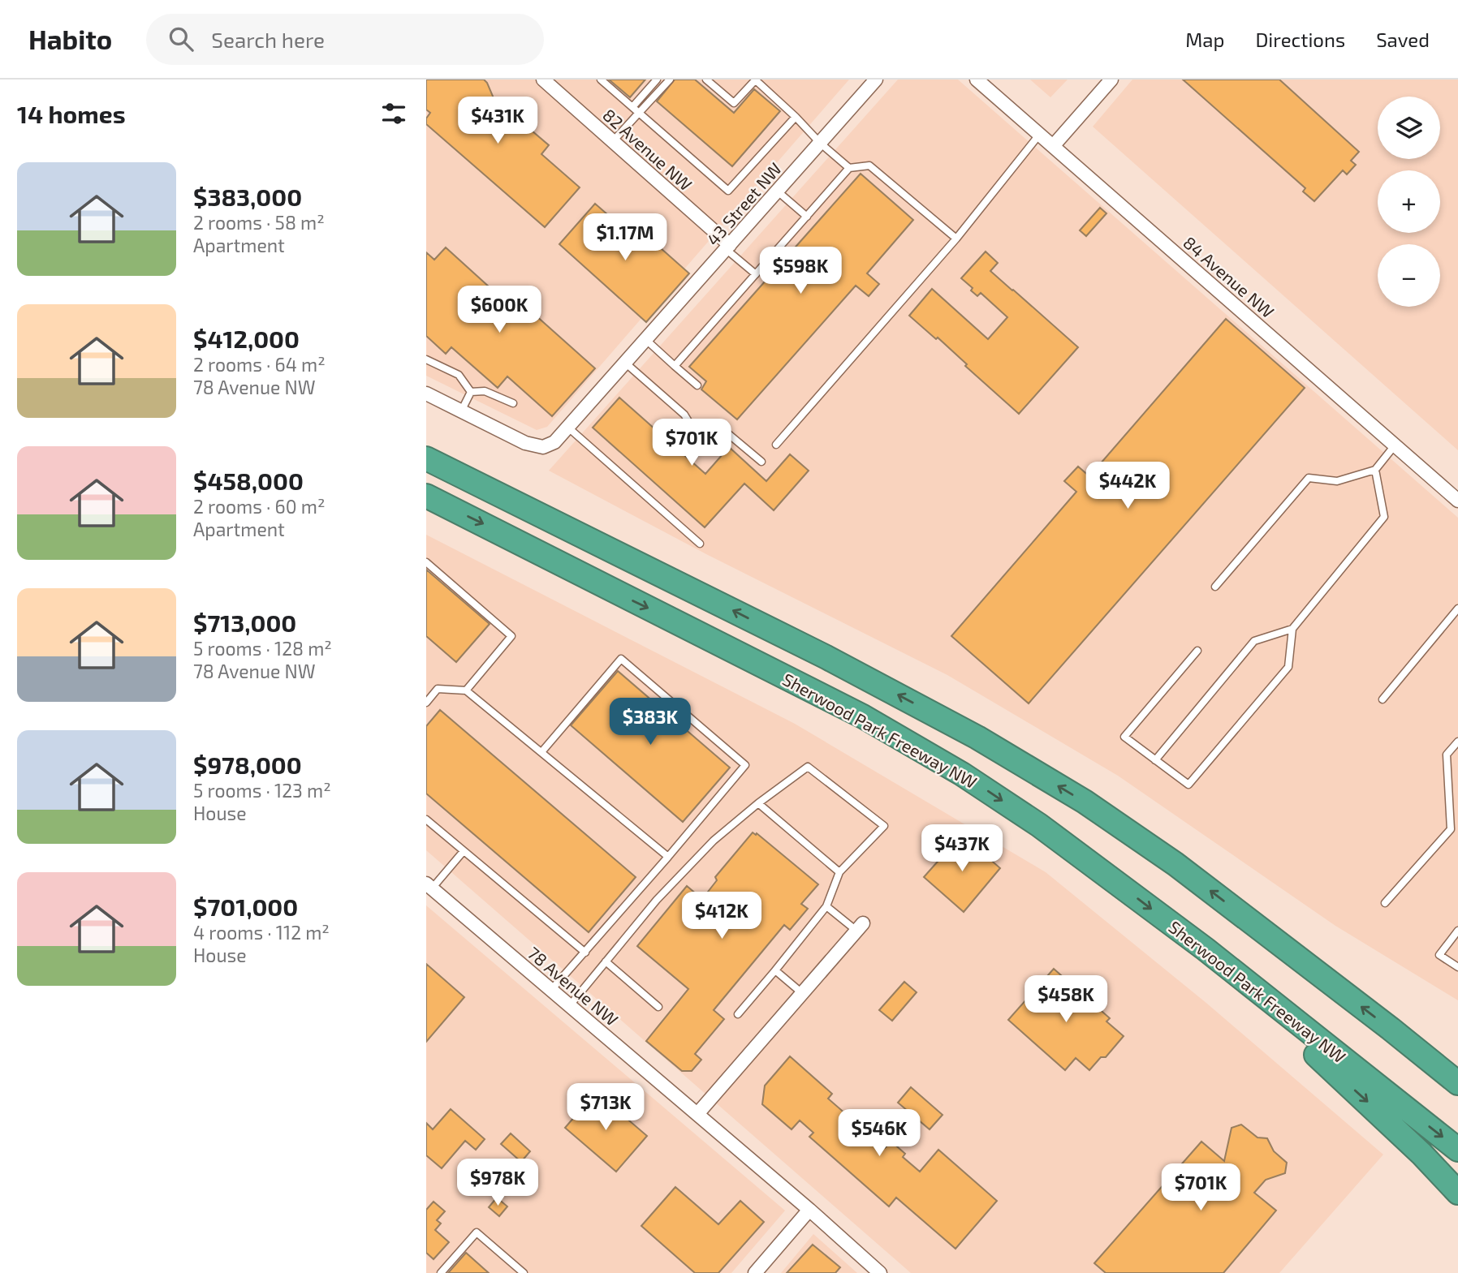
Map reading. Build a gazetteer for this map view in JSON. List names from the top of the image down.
{
  "streets": {
    "highway": ["Sherwood Park Freeway NW"],
    "street": [
      "82 Avenue NW",
      "43 Street NW",
      "84 Avenue NW",
      "78 Avenue NW"
    ]
  },
  "crossings": [
    ["82 Avenue NW", "43 Street NW"]
  ],
  "page": {
    "header": "Habito",
    "search": "Search here",
    "nav": ["Map", "Directions", "Saved"],
    "heading": "14 homes",
    "map_buttons": ["+", "−"],
    "price": [
      "$431K",
      "$1.17M",
      "$598K",
      "$600K",
      "$701K",
      "$442K",
      "$383K",
      "$437K",
      "$412K",
      "$458K",
      "$713K",
      "$546K",
      "$978K",
      "$701K"
    ],
    "list": [
      {
        "name": "$383,000",
        "note": "2 rooms · 58 m² · Apartment"
      },
      {
        "name": "$412,000",
        "note": "2 rooms · 64 m² · 78 Avenue NW"
      },
      {
        "name": "$458,000",
        "note": "2 rooms · 60 m² · Apartment"
      },
      {
        "name": "$713,000",
        "note": "5 rooms · 128 m² · 78 Avenue NW"
      },
      {
        "name": "$978,000",
        "note": "5 rooms · 123 m² · House"
      },
      {
        "name": "$701,000",
        "note": "4 rooms · 112 m² · House"
      }
    ]
  }
}
